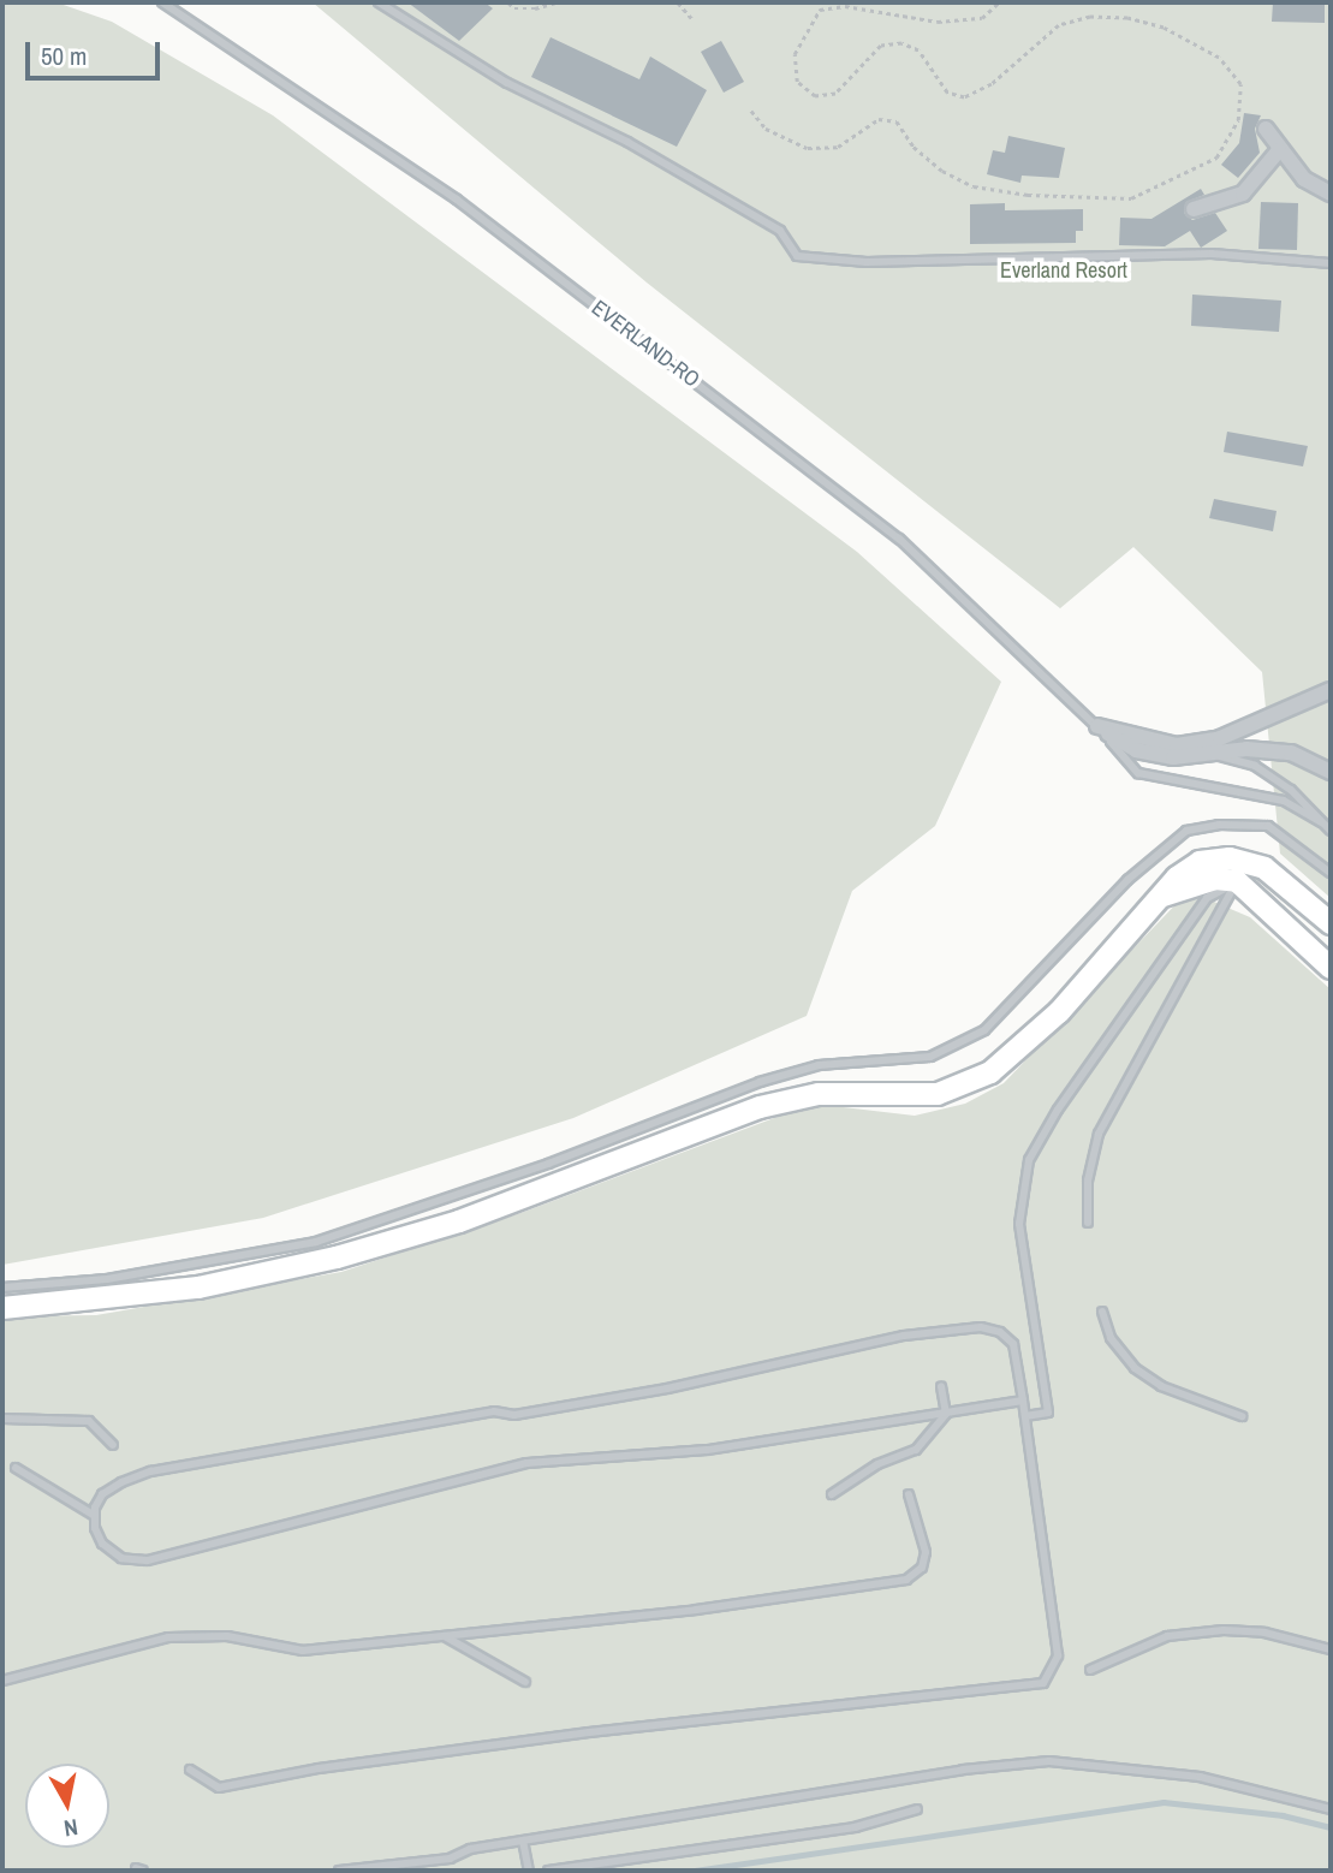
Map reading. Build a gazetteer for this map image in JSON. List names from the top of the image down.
{
  "streets": {
    "lane": ["EVERLAND-RO"]
  },
  "parks": ["Everland Resort"],
  "scale_bar": "50 m",
  "north": "bottom"
}
